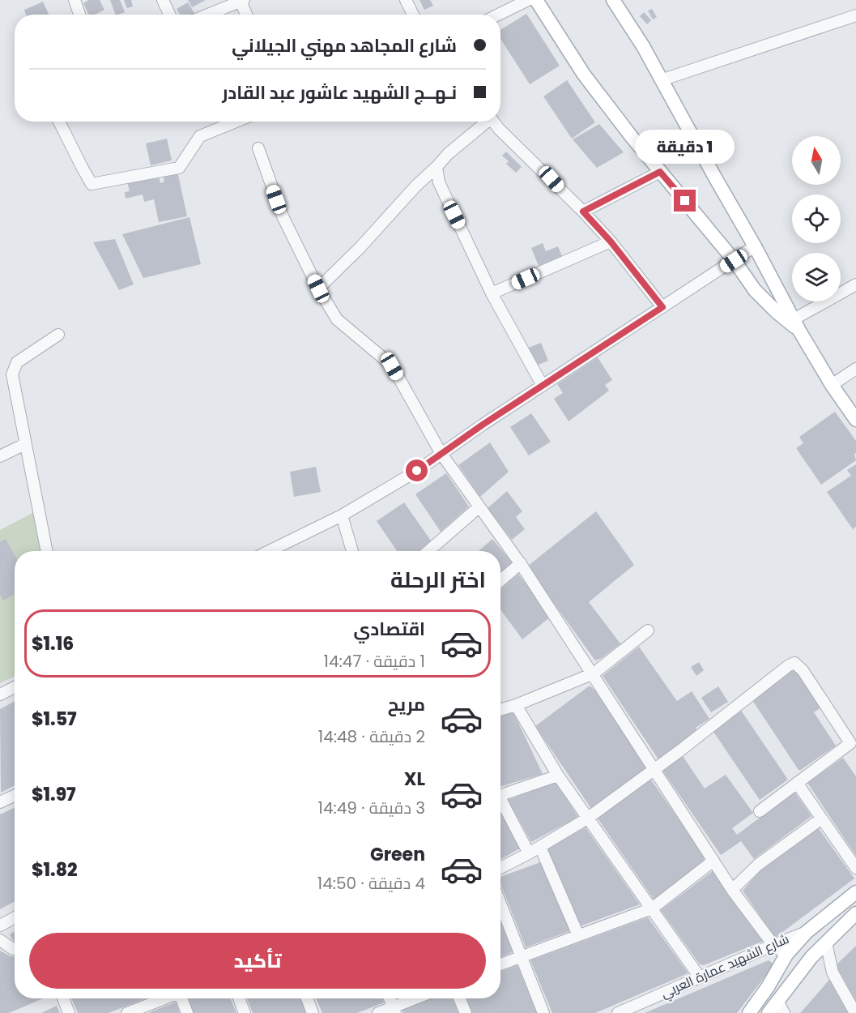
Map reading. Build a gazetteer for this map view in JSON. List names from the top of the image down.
{
  "streets": {
    "street": ["شارع الشهيد عمارة العربي"]
  },
  "north": "top",
  "page": {
    "banner": ["شارع المجاهد مهني الجيلاني", "نـهــج الشهيد عاشور عبد القادر"],
    "bubble": "1 دقيقة",
    "heading": "اختر الرحلة",
    "list": [
      {
        "name": "اقتصادي",
        "note": "1 دقيقة · 14:47",
        "value": "$1.16"
      },
      {
        "name": "مريح",
        "note": "2 دقيقة · 14:48",
        "value": "$1.57"
      },
      {
        "name": "XL",
        "note": "3 دقيقة · 14:49",
        "value": "$1.97"
      },
      {
        "name": "Green",
        "note": "4 دقيقة · 14:50",
        "value": "$1.82"
      }
    ],
    "buttons": "تأكيد"
  }
}
